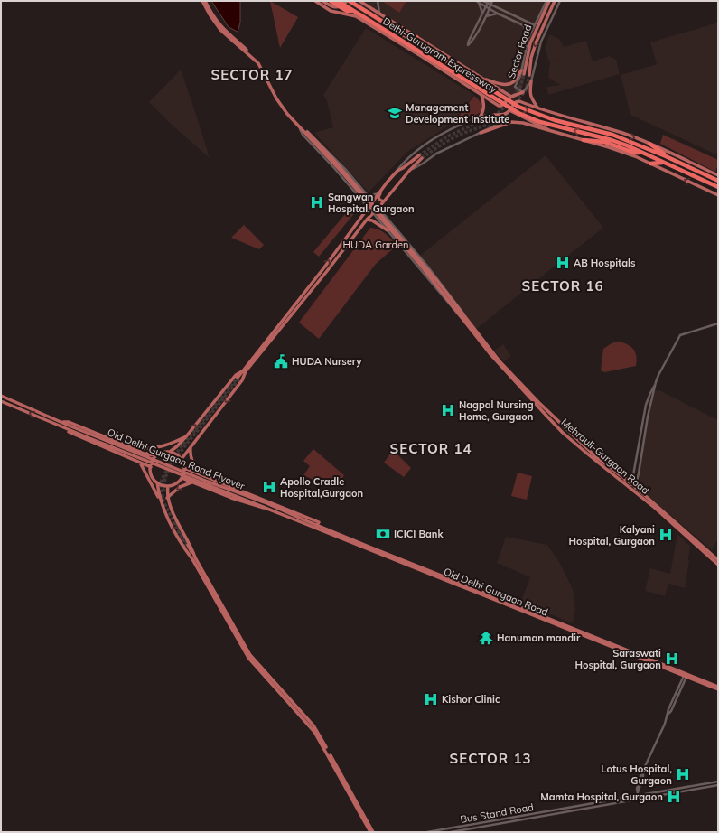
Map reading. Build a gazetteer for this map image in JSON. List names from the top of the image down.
{
  "streets": {
    "highway": ["Delhi-Gurugram Expressway"],
    "main road": ["Mehrauli-Gurgaon Road", "Old Delhi Gurgaon Road Flyover", "Old Delhi Gurgaon Road"],
    "street": ["Sector Road", "Bus Stand Road"]
  },
  "crossings": [
    ["Old Delhi Gurgaon Road Flyover", "Old Delhi Gurgaon Road"]
  ],
  "districts": [
    "SECTOR 17",
    "SECTOR 16",
    "SECTOR 14",
    "SECTOR 13"
  ],
  "parks": ["HUDA Garden"],
  "places": {
    "school or university": ["Management Development Institute"],
    "hospital": [
      "Sangwan Hospital, Gurgaon",
      "AB Hospitals",
      "Nagpal Nursing Home, Gurgaon",
      "Apollo Cradle Hospital,Gurgaon",
      "Kalyani Hospital, Gurgaon",
      "Saraswati Hospital, Gurgaon",
      "Kishor Clinic",
      "Lotus Hospital, Gurgaon",
      "Mamta Hospital, Gurgaon"
    ],
    "public building": ["HUDA Nursery"],
    "bank": ["ICICI Bank"],
    "temple": ["Hanuman mandir"]
  }
}
